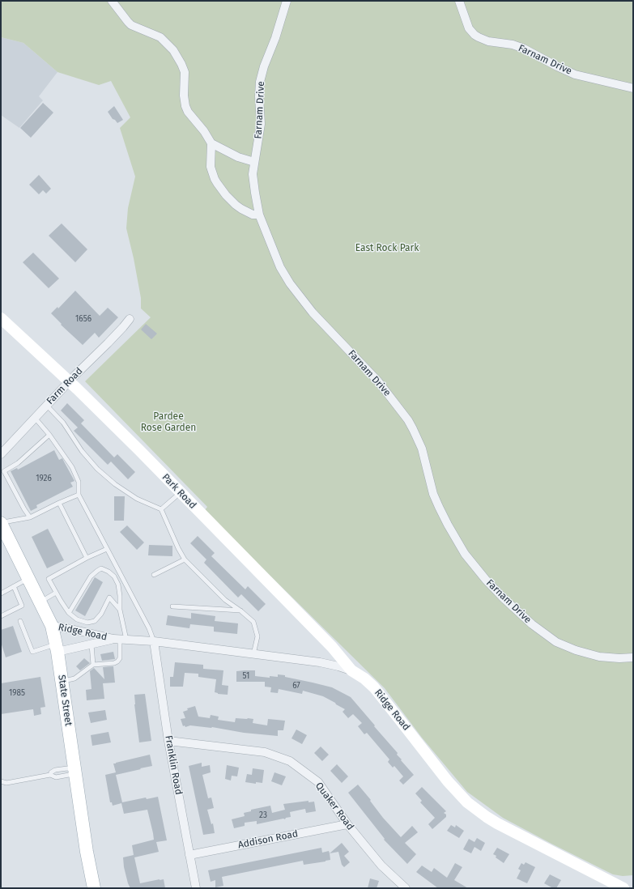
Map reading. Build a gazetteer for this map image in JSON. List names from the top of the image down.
{
  "streets": {
    "main road": ["Park Road", "Ridge Road", "State Street"],
    "street": [
      "Farnam Drive",
      "Farm Road",
      "Franklin Road",
      "Quaker Road",
      "Addison Road"
    ]
  },
  "crossings": [
    ["Farm Road", "Park Road"],
    ["Park Road", "Ridge Road"],
    ["Ridge Road", "State Street"],
    ["Ridge Road", "Franklin Road"],
    ["Franklin Road", "Quaker Road"],
    ["Franklin Road", "Addison Road"],
    ["Quaker Road", "Addison Road"]
  ],
  "parks": ["East Rock Park", "Pardee Rose Garden"],
  "house_numbers": [
    "1656",
    "1926",
    "51",
    "67",
    "1985",
    "23"
  ]
}
